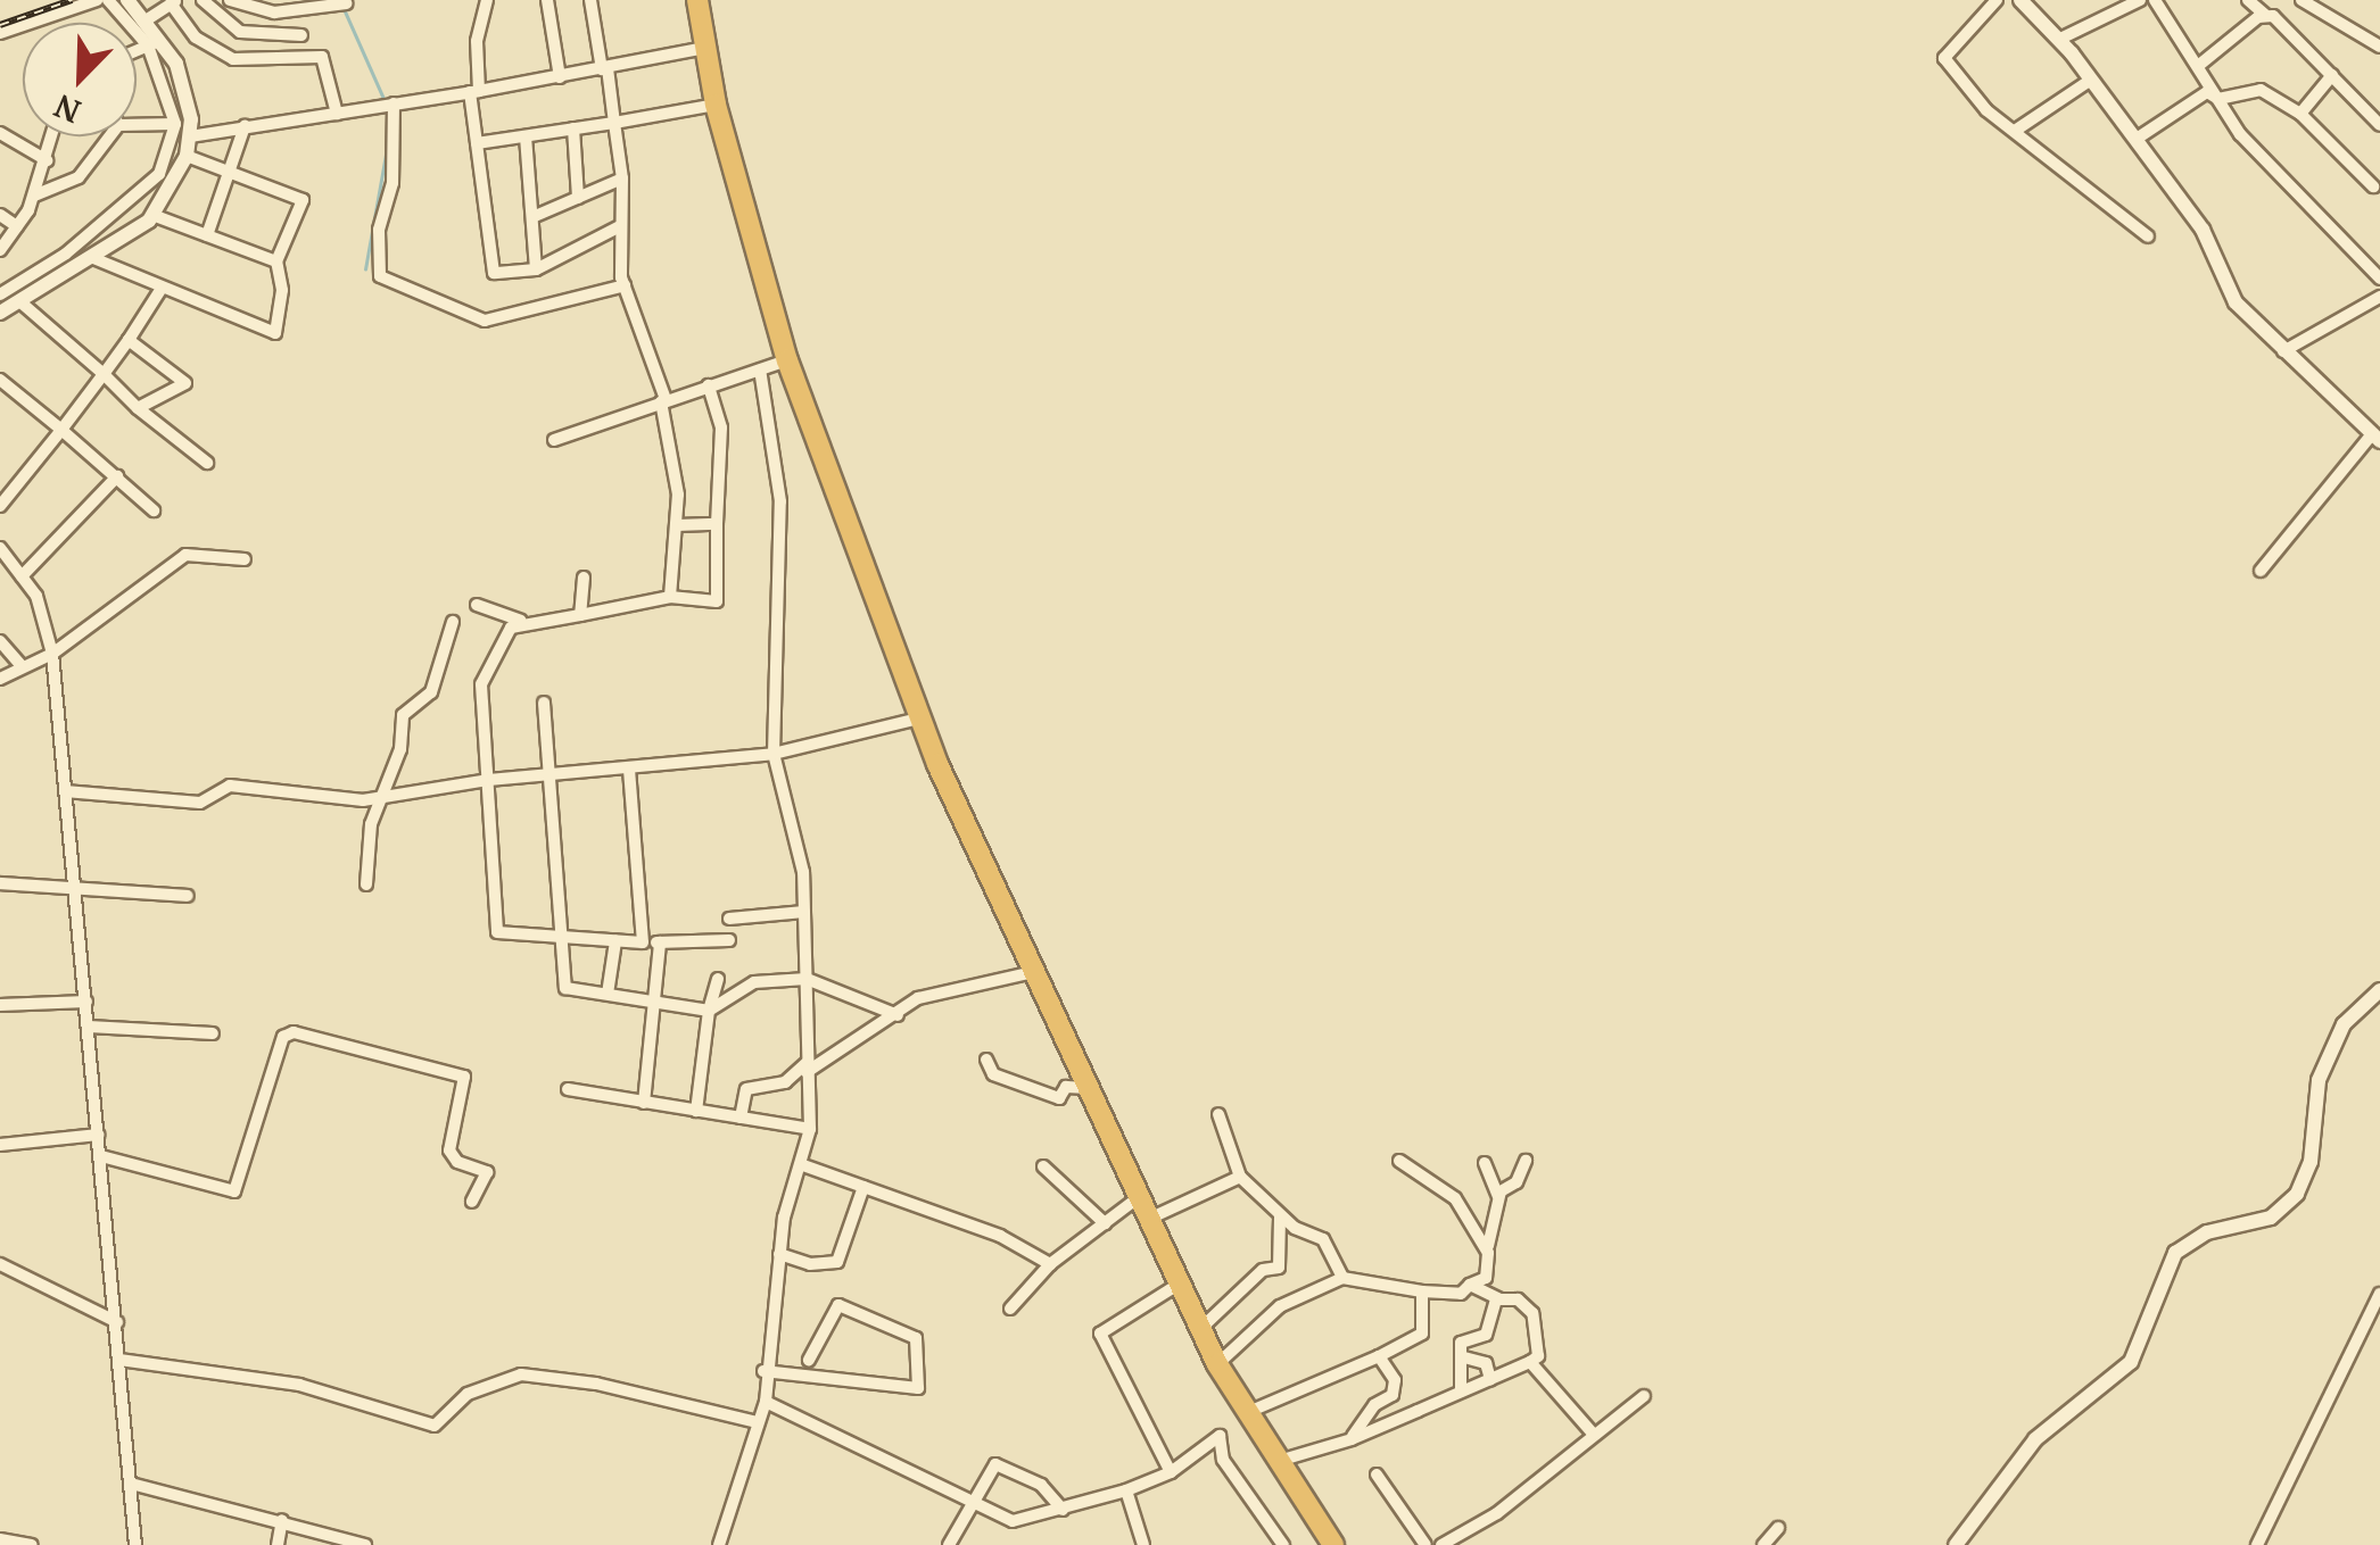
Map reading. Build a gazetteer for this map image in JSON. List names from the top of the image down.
{
  "north": "bottom left"
}
